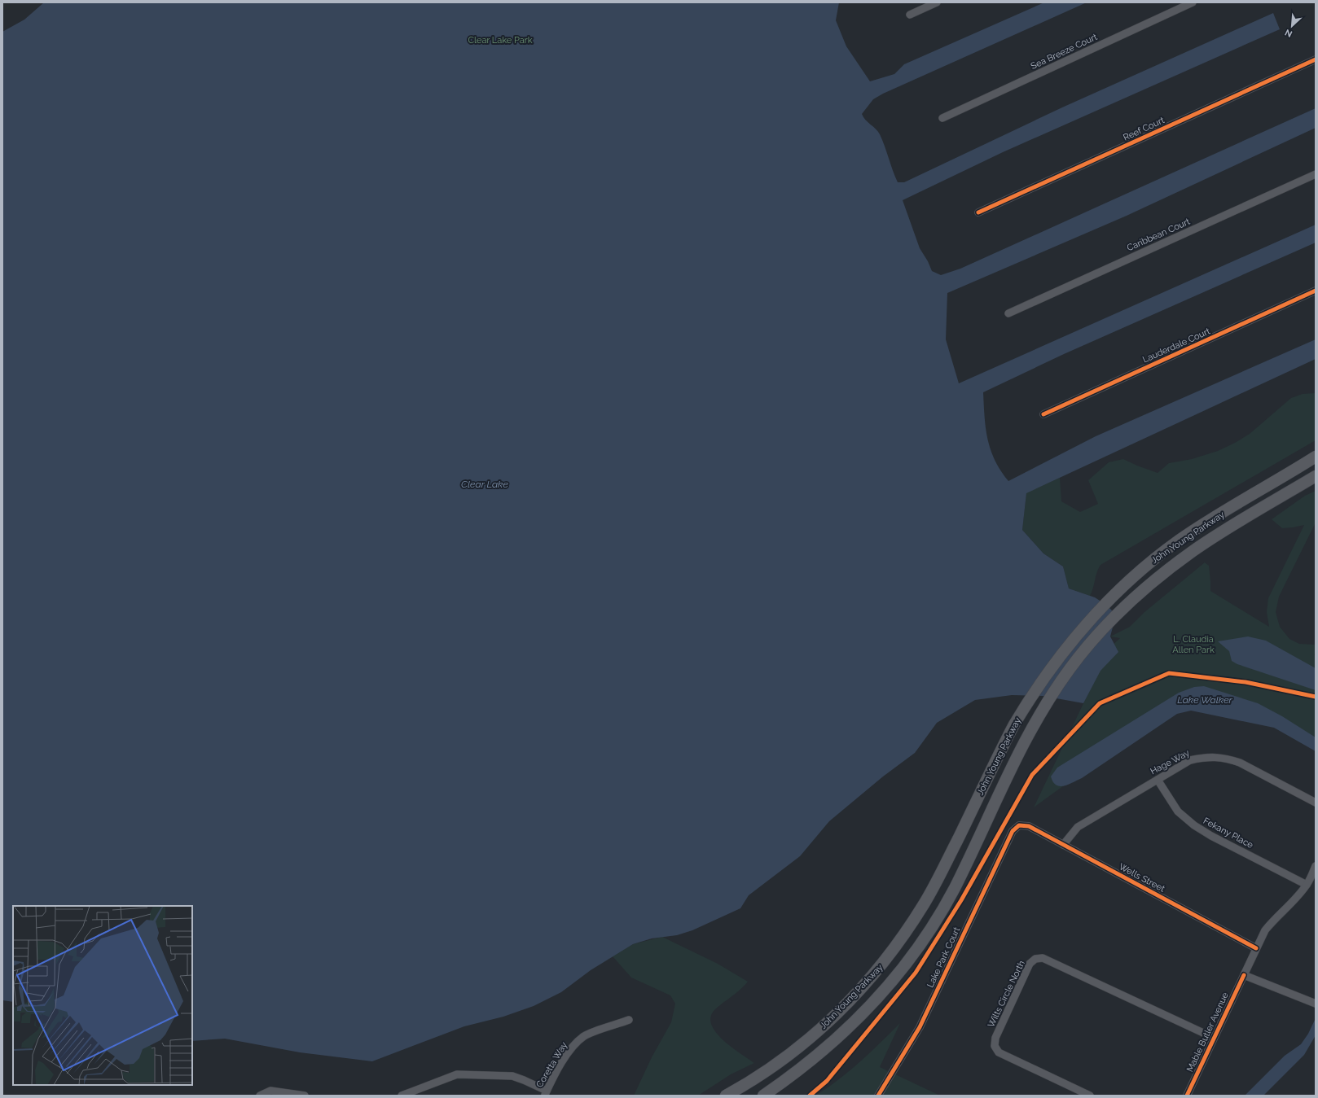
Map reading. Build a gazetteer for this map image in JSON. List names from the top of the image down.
{
  "streets": {
    "main road": ["John Young Parkway"],
    "street": [
      "Sea Breeze Court",
      "Reef Court",
      "Caribbean Court",
      "Lauderdale Court",
      "Hage Way",
      "Fekany Place",
      "Wells Street",
      "Lake Park Court",
      "Wilts Circle North",
      "Mable Butler Avenue",
      "Coretta Way"
    ]
  },
  "crossings": [
    ["Hage Way", "Fekany Place"],
    ["Hage Way", "Wells Street"],
    ["Fekany Place", "Mable Butler Avenue"],
    ["Wells Street", "Lake Park Court"],
    ["Wells Street", "Mable Butler Avenue"],
    ["Wilts Circle North", "Mable Butler Avenue"]
  ],
  "water": ["Clear Lake", "Lake Walker"],
  "parks": ["Clear Lake Park", "L. Claudia Allen Park"],
  "north": "bottom left"
}
